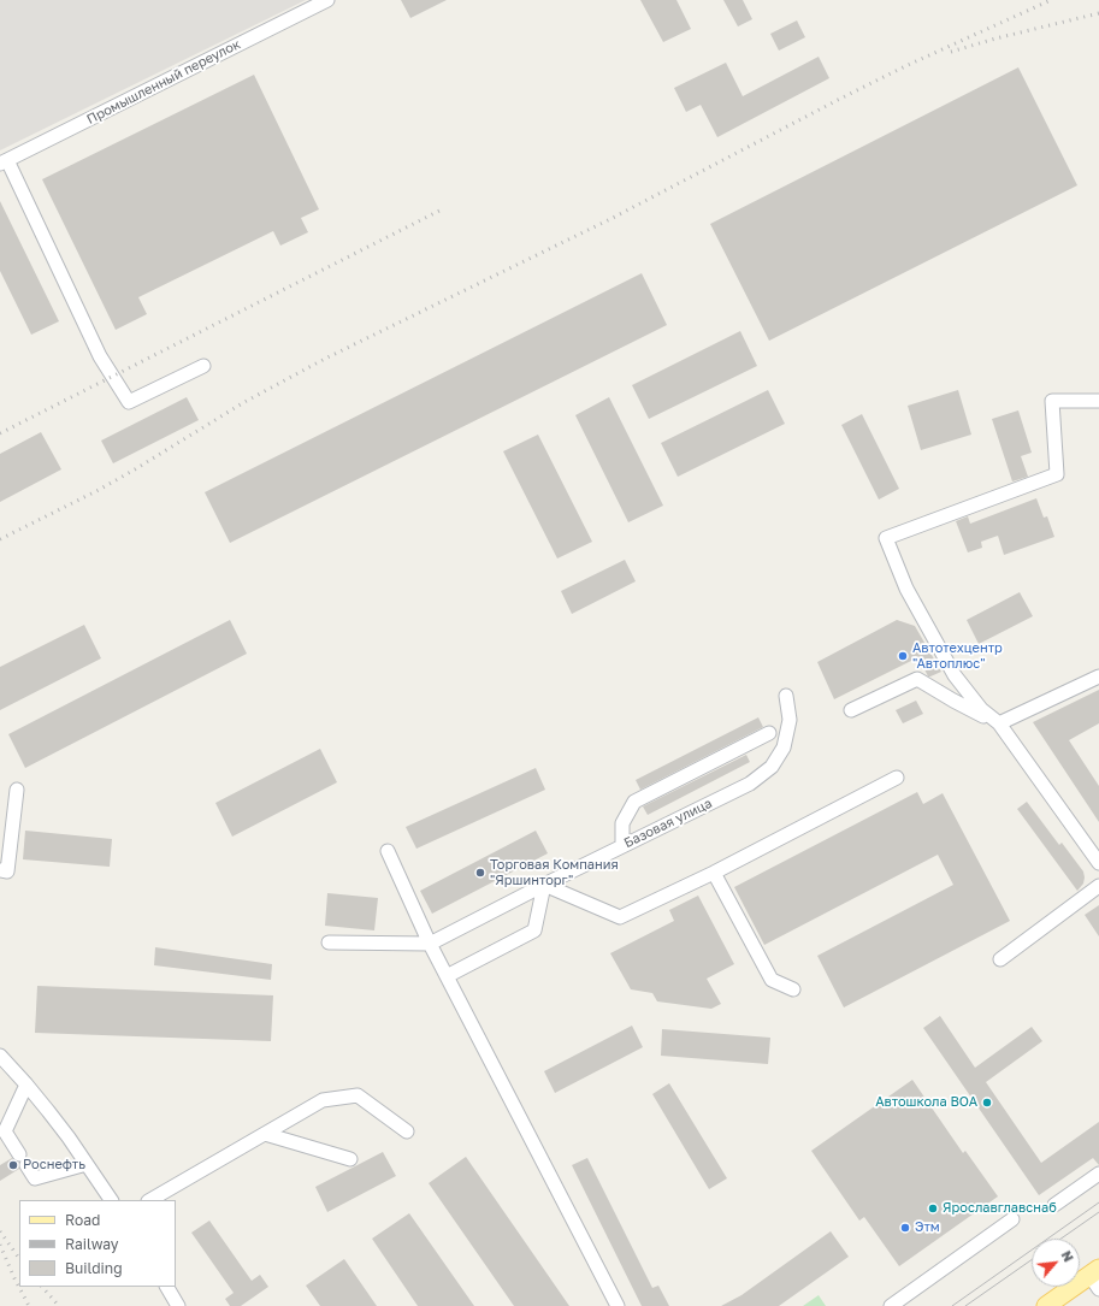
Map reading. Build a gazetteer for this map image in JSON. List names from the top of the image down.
{
  "streets": {
    "street": ["Промышленный переулок", "Базовая улица"]
  },
  "places": [
    "Автотехцентр \"Автоплюс\"",
    "Торговая Компания \"Яршинторг\"",
    "Автошкола ВОА",
    "Роснефть",
    "Ярославглавснаб",
    "Этм"
  ],
  "legend": ["Road", "Railway", "Building"],
  "north": "top right"
}
